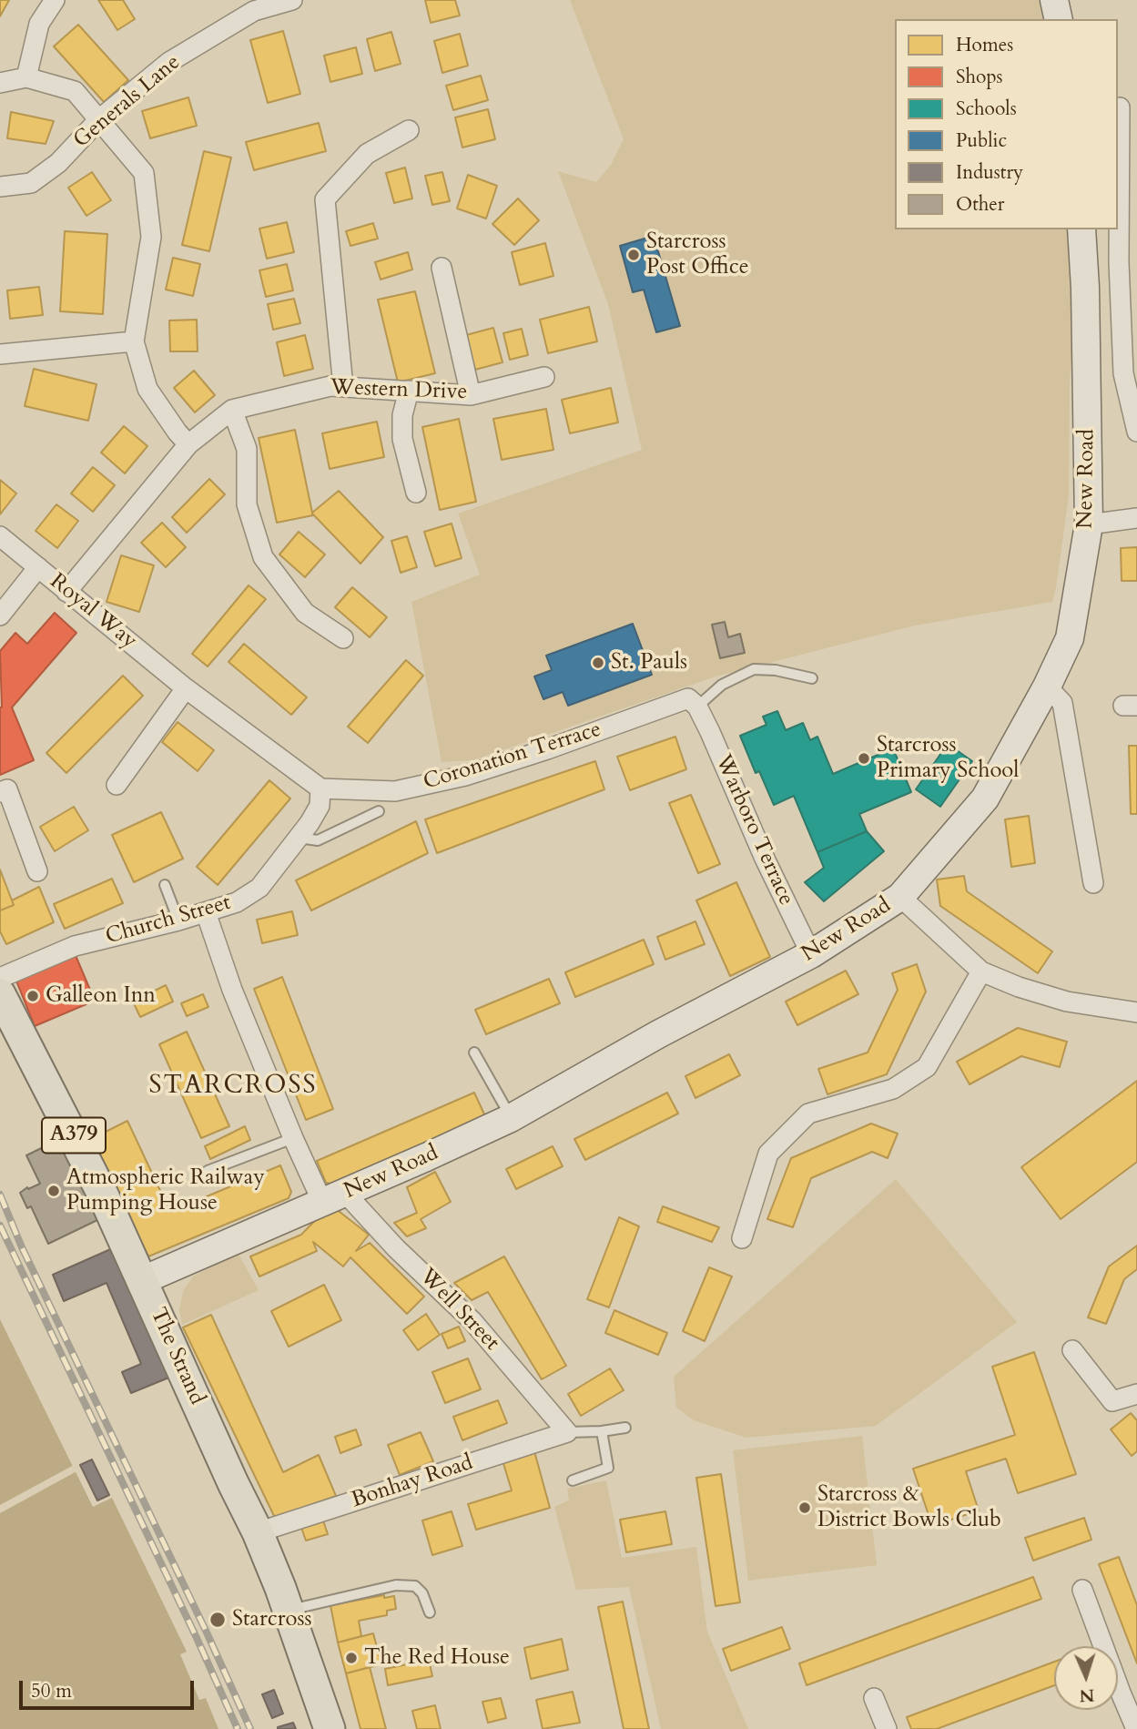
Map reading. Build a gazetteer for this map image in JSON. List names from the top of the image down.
{
  "streets": {
    "main road": ["A379", "The Strand"],
    "street": [
      "Generals Lane",
      "Western Drive",
      "New Road",
      "Royal Way",
      "Coronation Terrace",
      "Warboro Terrace",
      "Church Street",
      "Well Street",
      "Bonhay Road"
    ]
  },
  "crossings": [
    ["Western Drive", "Royal Way"],
    ["New Road", "Warboro Terrace"],
    ["New Road", "Well Street"],
    ["New Road", "The Strand"],
    ["Royal Way", "Coronation Terrace"],
    ["Royal Way", "Church Street"],
    ["Coronation Terrace", "Warboro Terrace"],
    ["Coronation Terrace", "Church Street"],
    ["Church Street", "Well Street"],
    ["Well Street", "Bonhay Road"],
    ["The Strand", "Bonhay Road"]
  ],
  "districts": ["STARCROSS"],
  "places": [
    "Starcross Post Office",
    "St. Pauls",
    "Starcross Primary School",
    "Galleon Inn",
    "Atmospheric Railway Pumping House",
    "Starcross & District Bowls Club",
    "Starcross",
    "The Red House"
  ],
  "legend": [
    "Homes",
    "Shops",
    "Schools",
    "Public",
    "Industry",
    "Other"
  ],
  "scale_bar": "50 m",
  "north": "bottom"
}
